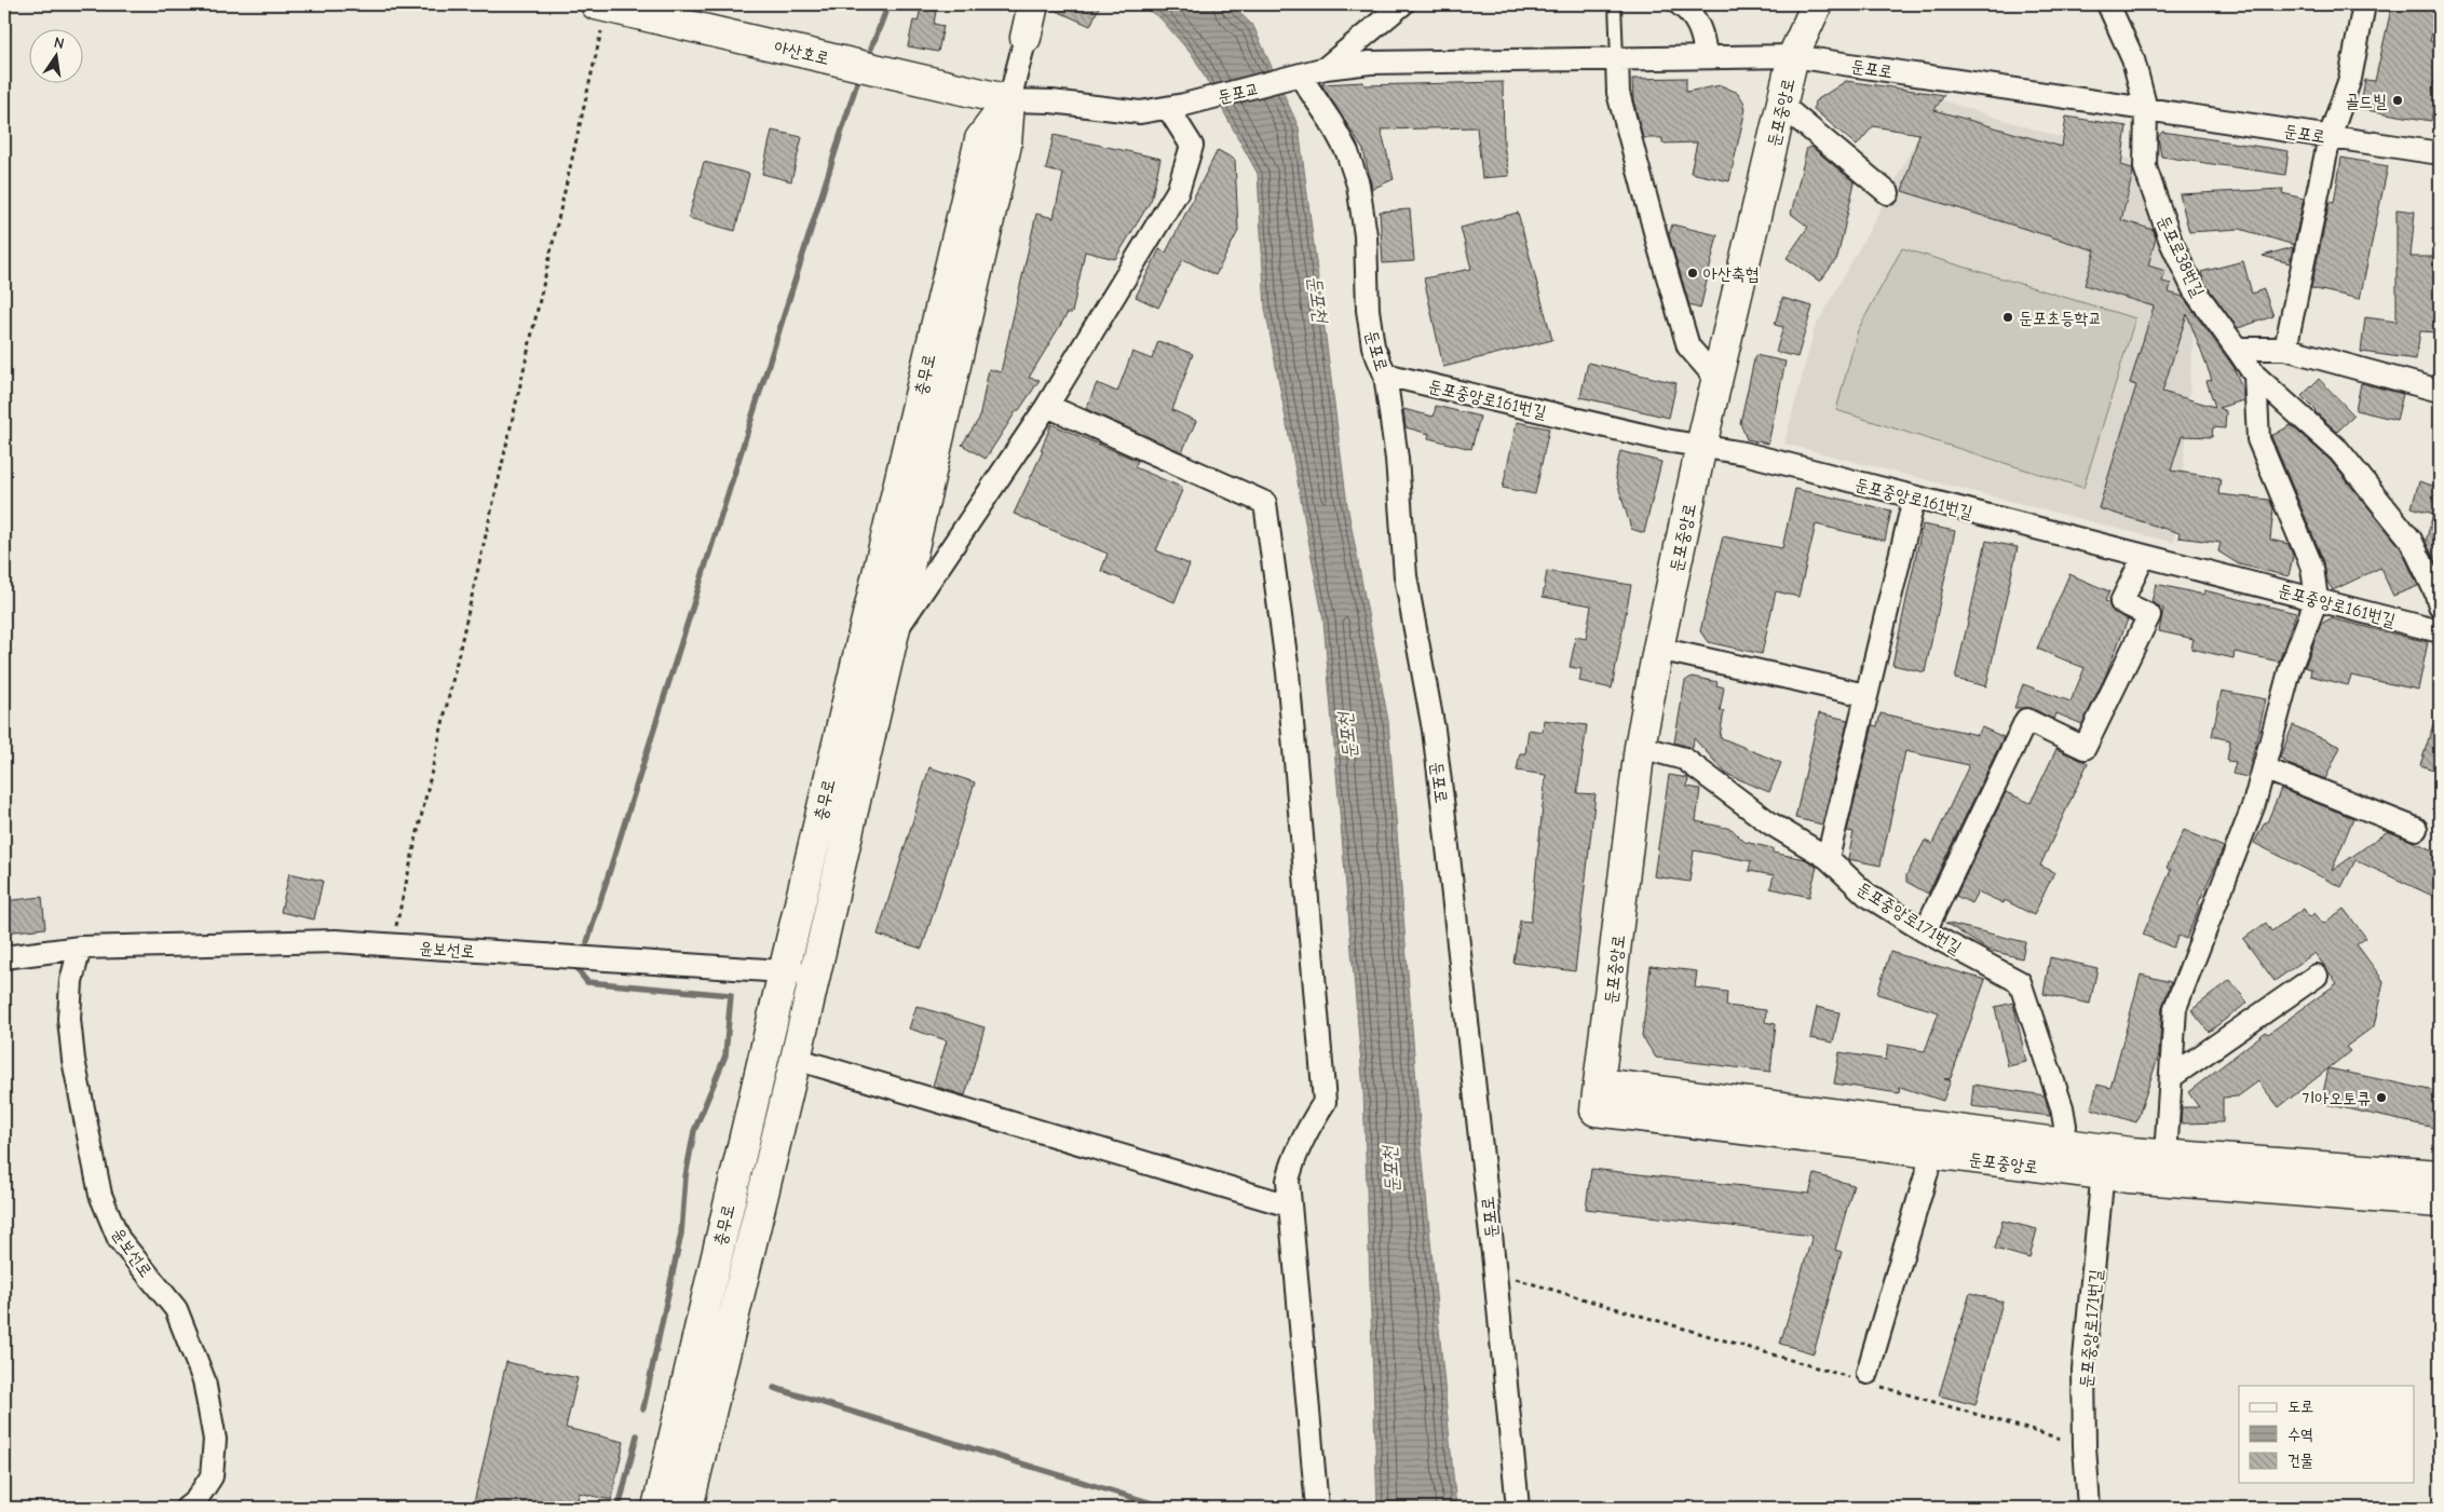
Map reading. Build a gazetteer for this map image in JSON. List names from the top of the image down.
{
  "streets": {
    "street": [
      "아산호로",
      "둔포로",
      "둔포교",
      "둔포중앙로",
      "둔포로38번길",
      "충무로",
      "둔포중앙로161번길",
      "둔포중앙로171번길",
      "윤보선로"
    ]
  },
  "crossings": [
    ["아산호로", "둔포교"],
    ["아산호로", "충무로"],
    ["둔포로", "둔포교"],
    ["둔포로", "둔포중앙로"],
    ["둔포로", "둔포로38번길"],
    ["둔포로", "둔포중앙로161번길"],
    ["둔포교", "충무로"],
    ["둔포중앙로", "둔포중앙로161번길"],
    ["둔포중앙로", "둔포중앙로171번길"],
    ["충무로", "윤보선로"]
  ],
  "water": ["둔포천"],
  "places": [
    "골드빌",
    "아산축협",
    "둔포초등학교",
    "기아오토큐"
  ],
  "legend": ["도로", "수역", "건물"],
  "north": "top"
}
